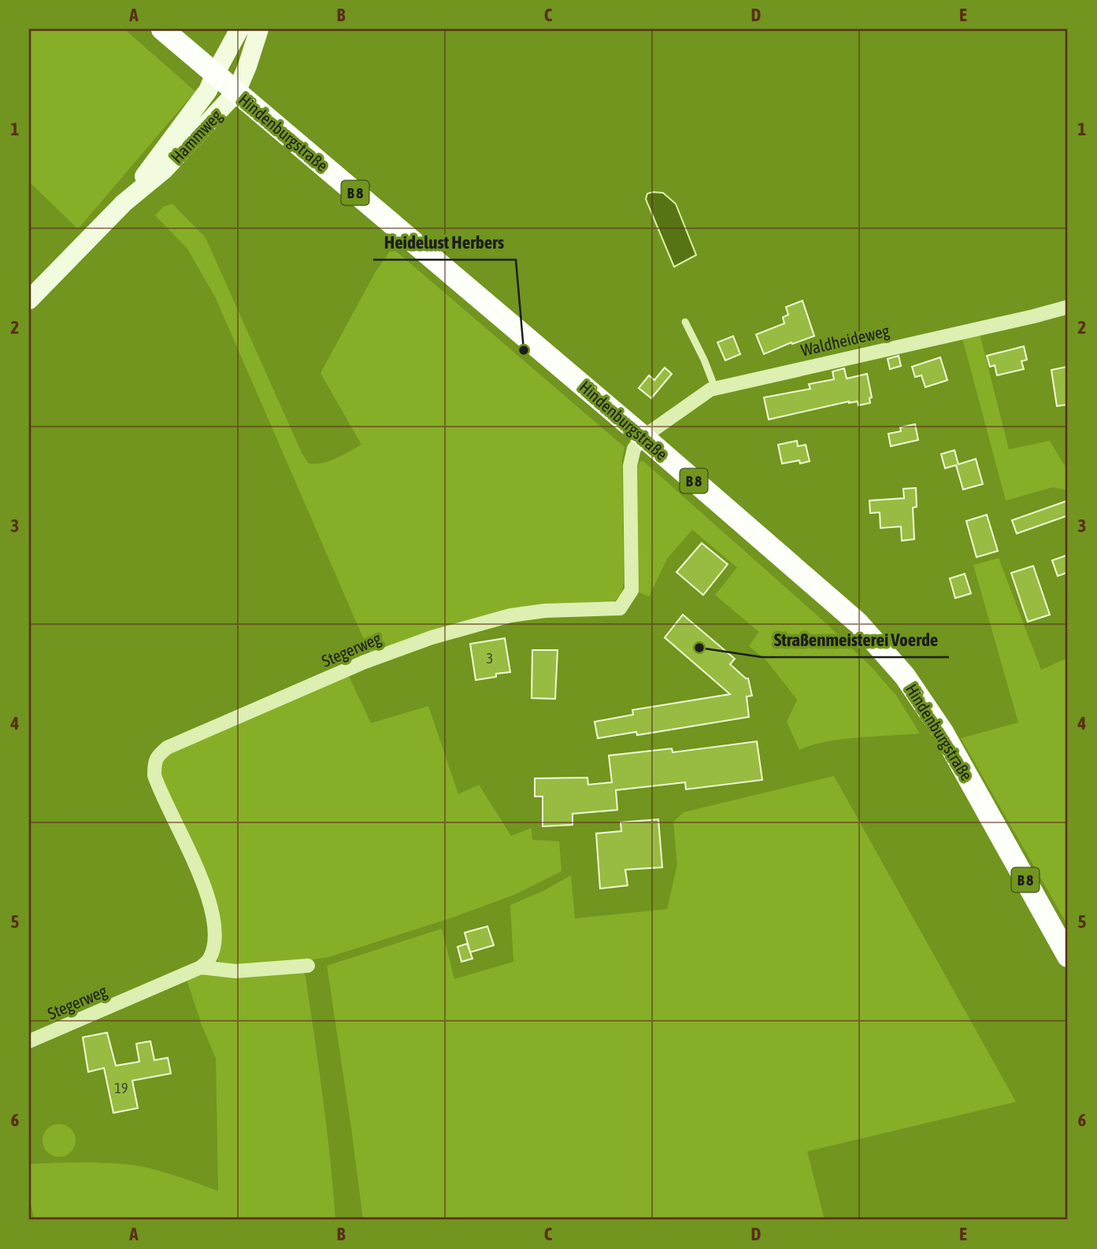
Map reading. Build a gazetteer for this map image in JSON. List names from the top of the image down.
{
  "streets": {
    "main road": ["Hindenburgstraße", "Hammweg", "B 8"],
    "street": ["Waldheideweg", "Stegerweg"]
  },
  "crossings": [
    ["Hindenburgstraße", "Hammweg"],
    ["Hindenburgstraße", "Waldheideweg"],
    ["Hindenburgstraße", "Stegerweg"],
    ["Waldheideweg", "Stegerweg"]
  ],
  "places": ["Heidelust Herbers", "Straßenmeisterei Voerde"],
  "house_numbers": ["3", "19"],
  "grid": {
    "columns": [
      "A",
      "B",
      "C",
      "D",
      "E"
    ],
    "rows": [
      "1",
      "2",
      "3",
      "4",
      "5",
      "6"
    ]
  }
}
